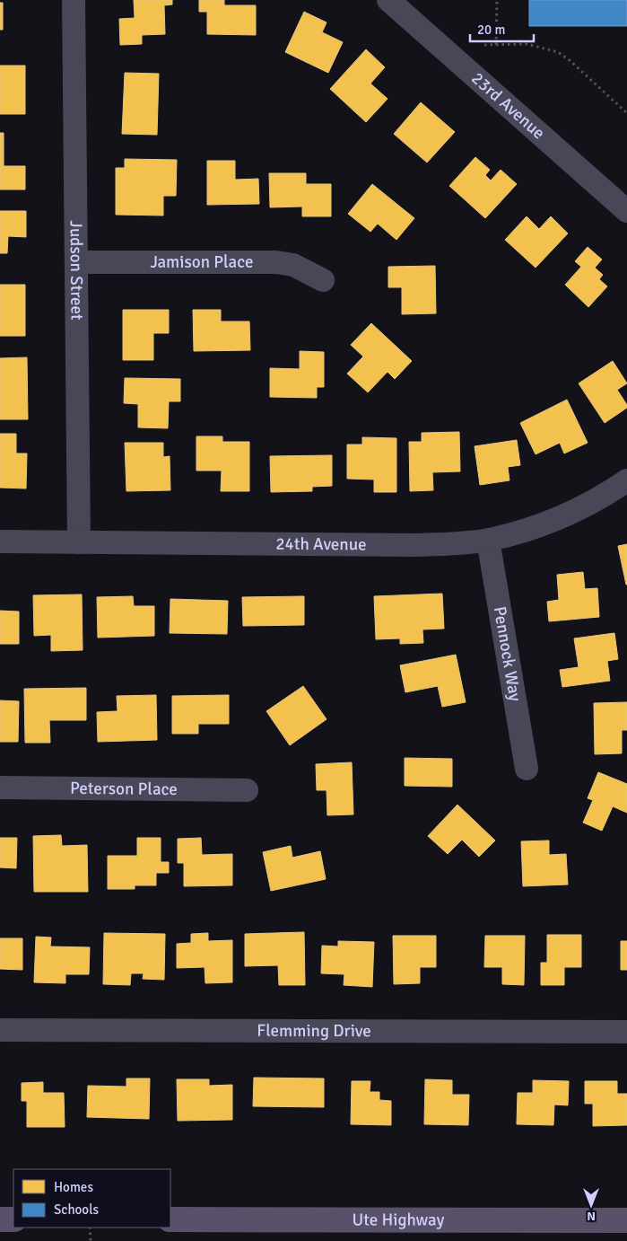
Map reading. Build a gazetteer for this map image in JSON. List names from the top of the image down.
{
  "streets": {
    "main road": ["Ute Highway"],
    "street": [
      "23rd Avenue",
      "Jamison Place",
      "Judson Street",
      "24th Avenue",
      "Pennock Way",
      "Peterson Place",
      "Flemming Drive"
    ]
  },
  "crossings": [
    ["Jamison Place", "Judson Street"],
    ["Judson Street", "24th Avenue"],
    ["24th Avenue", "Pennock Way"]
  ],
  "legend": ["Homes", "Schools"],
  "scale_bar": "20 m",
  "north": "bottom"
}
